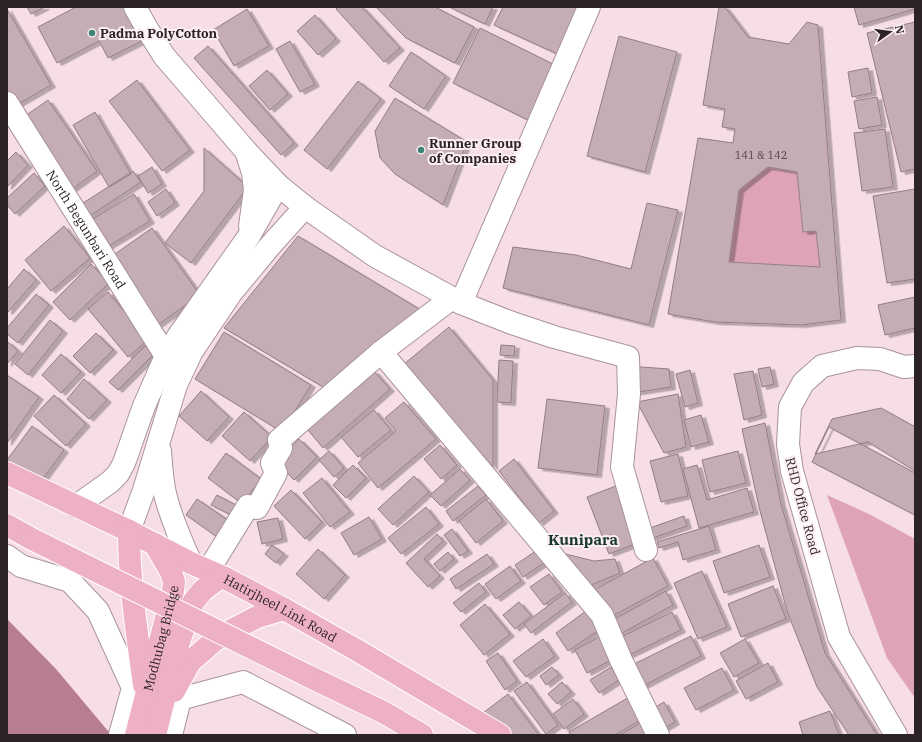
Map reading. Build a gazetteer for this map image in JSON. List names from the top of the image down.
{
  "streets": {
    "main road": ["Hatirjheel Link Road", "Modhubag Bridge"],
    "street": ["North Begunbari Road", "RHD Office Road"]
  },
  "crossings": [
    ["Hatirjheel Link Road", "Modhubag Bridge"]
  ],
  "districts": ["Kunipara"],
  "places": ["Padma PolyCotton", "Runner Group of Companies"],
  "house_numbers": ["141 & 142"],
  "north": "right"
}
